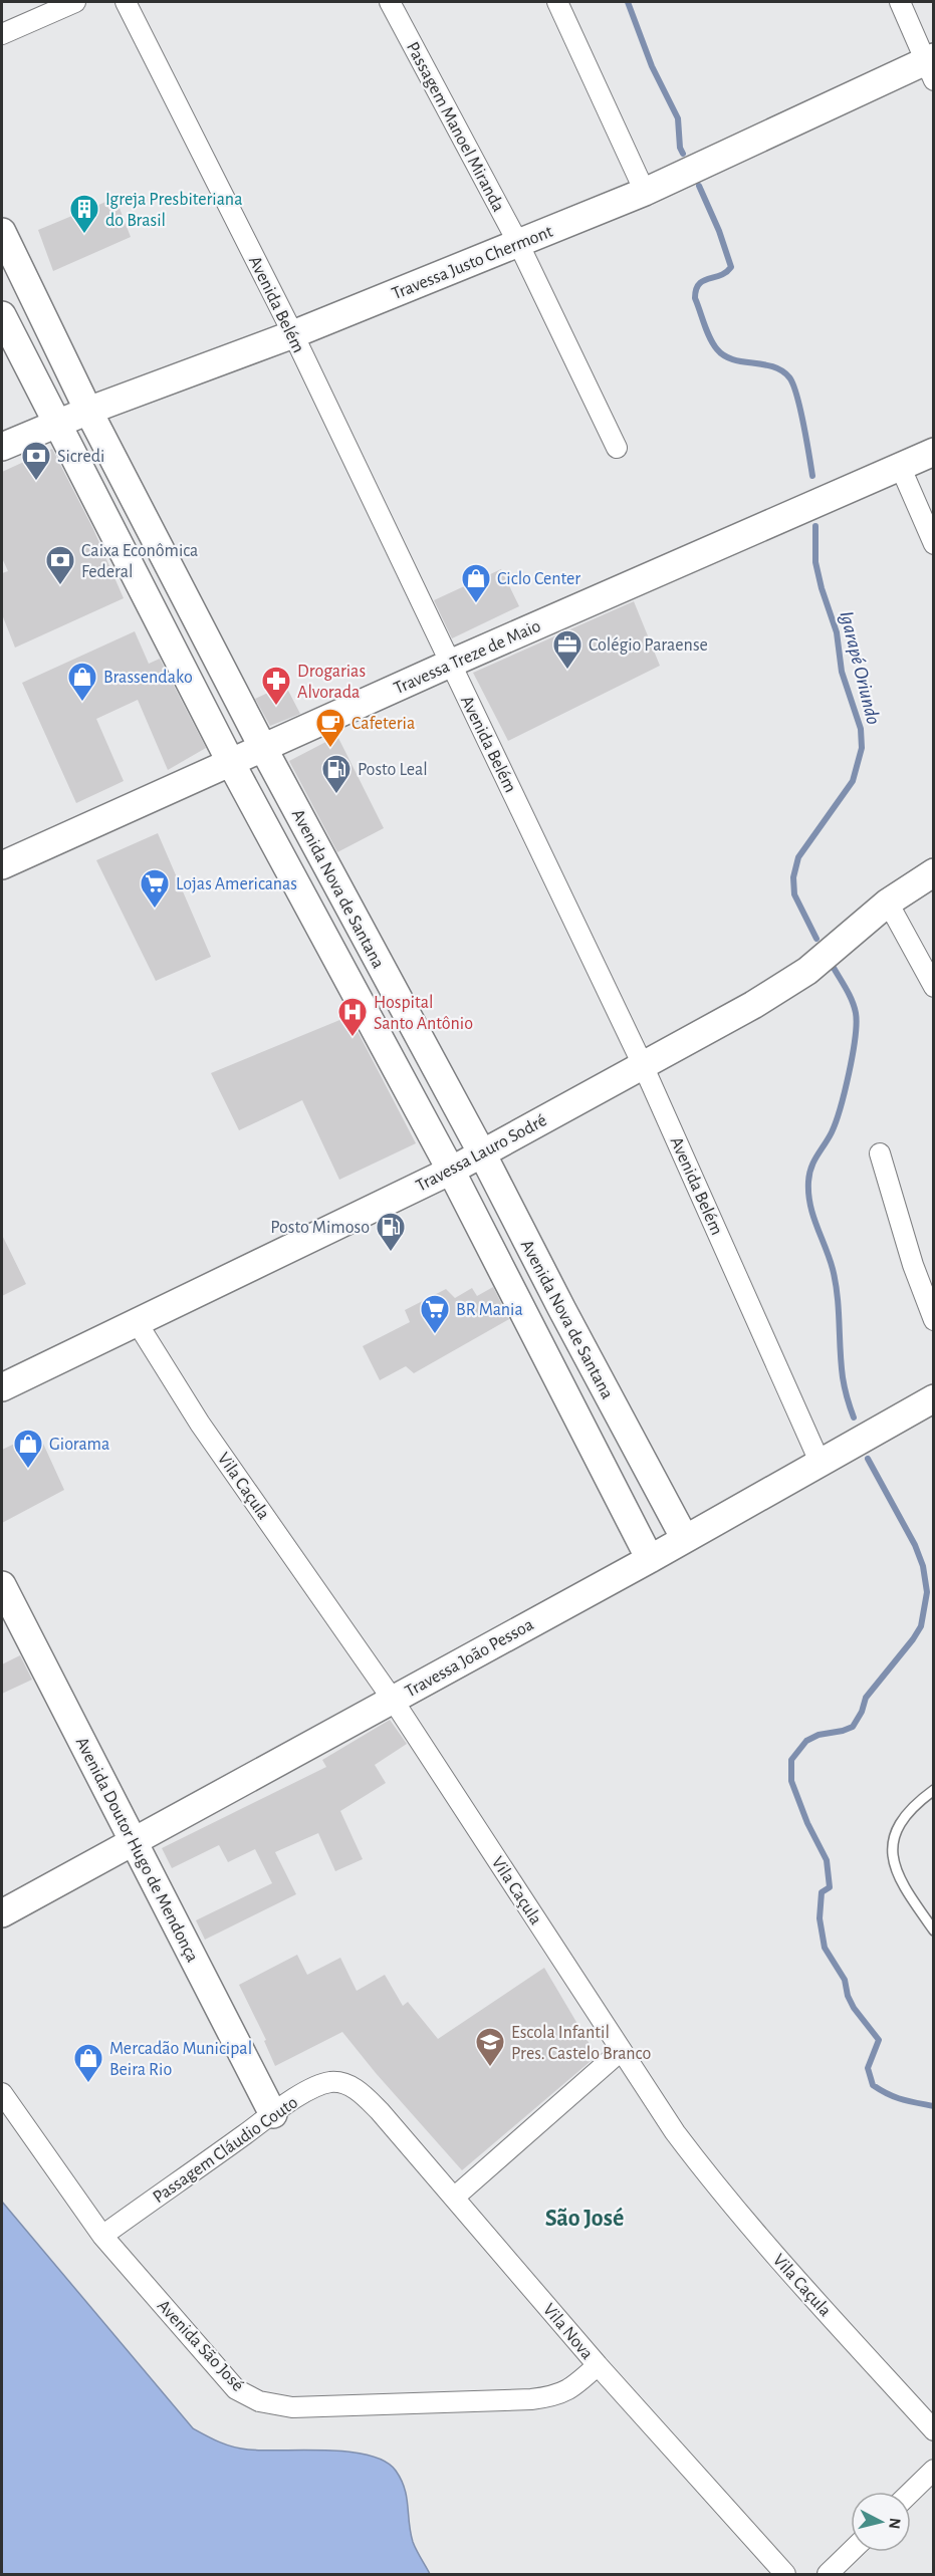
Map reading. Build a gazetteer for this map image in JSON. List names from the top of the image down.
{
  "streets": {
    "street": [
      "Passagem Manoel Miranda",
      "Travessa Justo Chermont",
      "Avenida Belém",
      "Travessa Treze de Maio",
      "Avenida Nova de Santana",
      "Travessa Lauro Sodré",
      "Vila Caçula",
      "Travessa João Pessoa",
      "Avenida Doutor Hugo de Mendonça",
      "Passagem Cláudio Couto",
      "Vila Nova",
      "Avenida São José"
    ]
  },
  "crossings": [
    ["Passagem Manoel Miranda", "Travessa Justo Chermont"],
    ["Travessa Justo Chermont", "Avenida Belém"],
    ["Travessa Justo Chermont", "Avenida Nova de Santana"],
    ["Avenida Belém", "Travessa Treze de Maio"],
    ["Avenida Belém", "Travessa Lauro Sodré"],
    ["Avenida Belém", "Travessa João Pessoa"],
    ["Travessa Treze de Maio", "Avenida Nova de Santana"],
    ["Avenida Nova de Santana", "Travessa Lauro Sodré"],
    ["Avenida Nova de Santana", "Travessa João Pessoa"],
    ["Travessa Lauro Sodré", "Vila Caçula"],
    ["Vila Caçula", "Travessa João Pessoa"],
    ["Travessa João Pessoa", "Avenida Doutor Hugo de Mendonça"],
    ["Avenida Doutor Hugo de Mendonça", "Passagem Cláudio Couto"],
    ["Passagem Cláudio Couto", "Vila Nova"],
    ["Passagem Cláudio Couto", "Avenida São José"],
    ["Vila Nova", "Avenida São José"]
  ],
  "districts": ["São José"],
  "water": ["Igarapé Oriundo"],
  "places": {
    "building": ["Igreja Presbiteriana do Brasil"],
    "bank": ["Sicredi", "Caixa Econômica Federal"],
    "shop": [
      "Ciclo Center",
      "Brassendako",
      "Giorama",
      "Mercadão Municipal Beira Rio"
    ],
    "office": ["Colégio Paraense"],
    "pharmacy": ["Drogarias Alvorada"],
    "cafe": ["Cafeteria"],
    "fuel station": ["Posto Leal", "Posto Mimoso"],
    "supermarket": ["Lojas Americanas", "BR Mania"],
    "hospital": ["Hospital Santo Antônio"],
    "school or university": ["Escola Infantil Pres. Castelo Branco"]
  },
  "north": "right"
}
